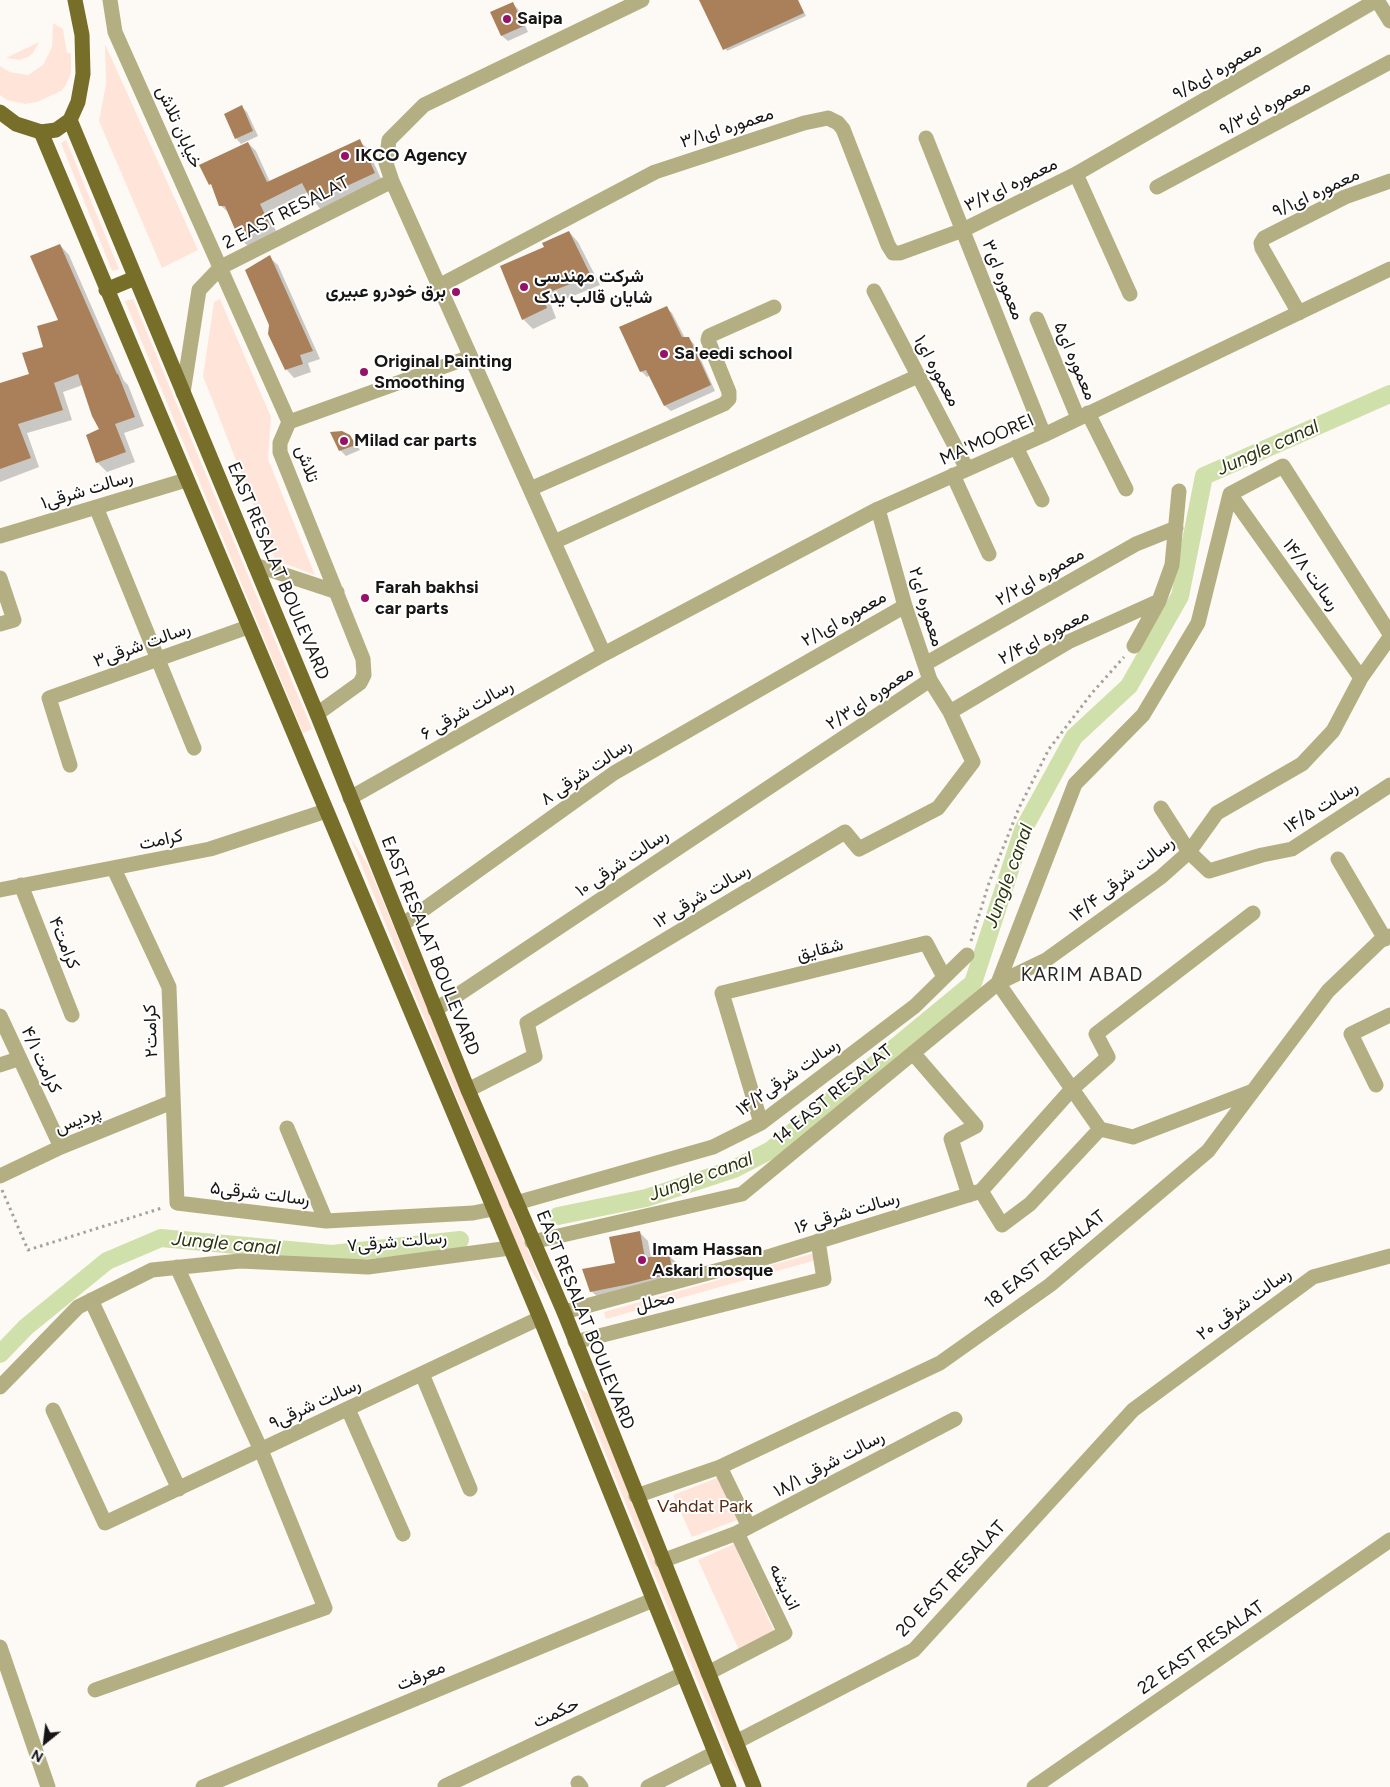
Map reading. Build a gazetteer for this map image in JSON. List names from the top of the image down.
{
  "streets": {
    "main road": ["EAST RESALAT BOULEVARD"],
    "street": [
      "معموره ای۹/۵",
      "معموره ای۹/۳",
      "خیابان تلاش",
      "معموره ای۳/۱",
      "معموره ای۳/۲",
      "معموره ای۹/۱",
      "2 EAST RESALAT",
      "معموره ای۳",
      "معموره ای۵",
      "معموره ای۱",
      "MA'MOOREI",
      "تلاش",
      "رسالت شرقی۱",
      "رسالت ۱۴/۸",
      "معموره ای۲/۲",
      "معموره ای۲",
      "معموره ای۲/۱",
      "معموره ای۲/۴",
      "رسالت شرقی۳",
      "معموره ای۲/۳",
      "رسالت شرقی ۶",
      "رسالت شرقی ۸",
      "رسالت ۱۴/۵",
      "کرامت",
      "رسالت شرقی ۱۰",
      "رسالت شرقی ۱۴/۴",
      "رسالت شرقی ۱۲",
      "کرامت۴",
      "شقایق",
      "کرامت۲",
      "کرامت ۴/۱",
      "رسالت شرقی۱۴/۲",
      "14 EAST RESALAT",
      "پردیس",
      "رسالت شرقی۵",
      "رسالت شرقی ۱۶",
      "رسالت شرقی۷",
      "18 EAST RESALAT",
      "محلل",
      "رسالت شرقی۹",
      "رسالت شرقی ۱۸/۱",
      "20 EAST RESALAT",
      "اندیشه",
      "22 EAST RESALAT",
      "معرفت",
      "حکمت"
    ]
  },
  "crossings": [
    ["معموره ای۹/۵", "معموره ای۳/۲"],
    ["خیابان تلاش", "2 EAST RESALAT"],
    ["معموره ای۳/۱", "معموره ای۳/۲"],
    ["معموره ای۳/۱", "معموره ای۳"],
    ["معموره ای۳/۲", "معموره ای۳"],
    ["معموره ای۹/۱", "MA'MOOREI"],
    ["2 EAST RESALAT", "EAST RESALAT BOULEVARD"],
    ["معموره ای۳", "MA'MOOREI"],
    ["معموره ای۵", "MA'MOOREI"],
    ["معموره ای۱", "MA'MOOREI"],
    ["MA'MOOREI", "معموره ای۲"],
    ["MA'MOOREI", "رسالت شرقی ۶"],
    ["تلاش", "EAST RESALAT BOULEVARD"],
    ["EAST RESALAT BOULEVARD", "رسالت شرقی ۶"],
    ["EAST RESALAT BOULEVARD", "رسالت شرقی ۸"],
    ["EAST RESALAT BOULEVARD", "رسالت شرقی ۱۰"],
    ["EAST RESALAT BOULEVARD", "رسالت شرقی ۱۲"],
    ["EAST RESALAT BOULEVARD", "رسالت شرقی۱۴/۲"],
    ["EAST RESALAT BOULEVARD", "14 EAST RESALAT"],
    ["EAST RESALAT BOULEVARD", "رسالت شرقی ۱۶"],
    ["EAST RESALAT BOULEVARD", "18 EAST RESALAT"],
    ["EAST RESALAT BOULEVARD", "محلل"],
    ["EAST RESALAT BOULEVARD", "رسالت شرقی ۱۸/۱"],
    ["EAST RESALAT BOULEVARD", "20 EAST RESALAT"],
    ["EAST RESALAT BOULEVARD", "اندیشه"],
    ["رسالت ۱۴/۸", "رسالت شرقی ۱۴/۴"],
    ["معموره ای۲/۲", "معموره ای۲"],
    ["معموره ای۲", "معموره ای۲/۱"],
    ["معموره ای۲", "معموره ای۲/۴"],
    ["معموره ای۲", "معموره ای۲/۳"],
    ["معموره ای۲", "رسالت شرقی ۱۲"],
    ["معموره ای۲/۱", "رسالت شرقی ۸"],
    ["معموره ای۲/۳", "رسالت شرقی ۱۰"],
    ["رسالت ۱۴/۵", "رسالت شرقی ۱۴/۴"],
    ["کرامت", "کرامت۴"],
    ["کرامت", "کرامت۲"],
    ["رسالت شرقی ۱۴/۴", "14 EAST RESALAT"],
    ["شقایق", "رسالت شرقی۱۴/۲"],
    ["کرامت۲", "پردیس"],
    ["کرامت۲", "رسالت شرقی۵"],
    ["کرامت ۴/۱", "پردیس"],
    ["رسالت شرقی ۱۶", "محلل"],
    ["رسالت شرقی ۱۸/۱", "اندیشه"]
  ],
  "districts": ["KARIM ABAD"],
  "water": ["Jungle canal"],
  "parks": ["Vahdat Park"],
  "places": [
    "Saipa",
    "IKCO Agency",
    "شرکت مهندسی شایان قالب یدک",
    "برق خودرو عبیری",
    "Sa'eedi school",
    "Original Painting Smoothing",
    "Milad car parts",
    "Farah bakhsi car parts",
    "Imam Hassan Askari mosque"
  ],
  "north": "bottom left"
}
